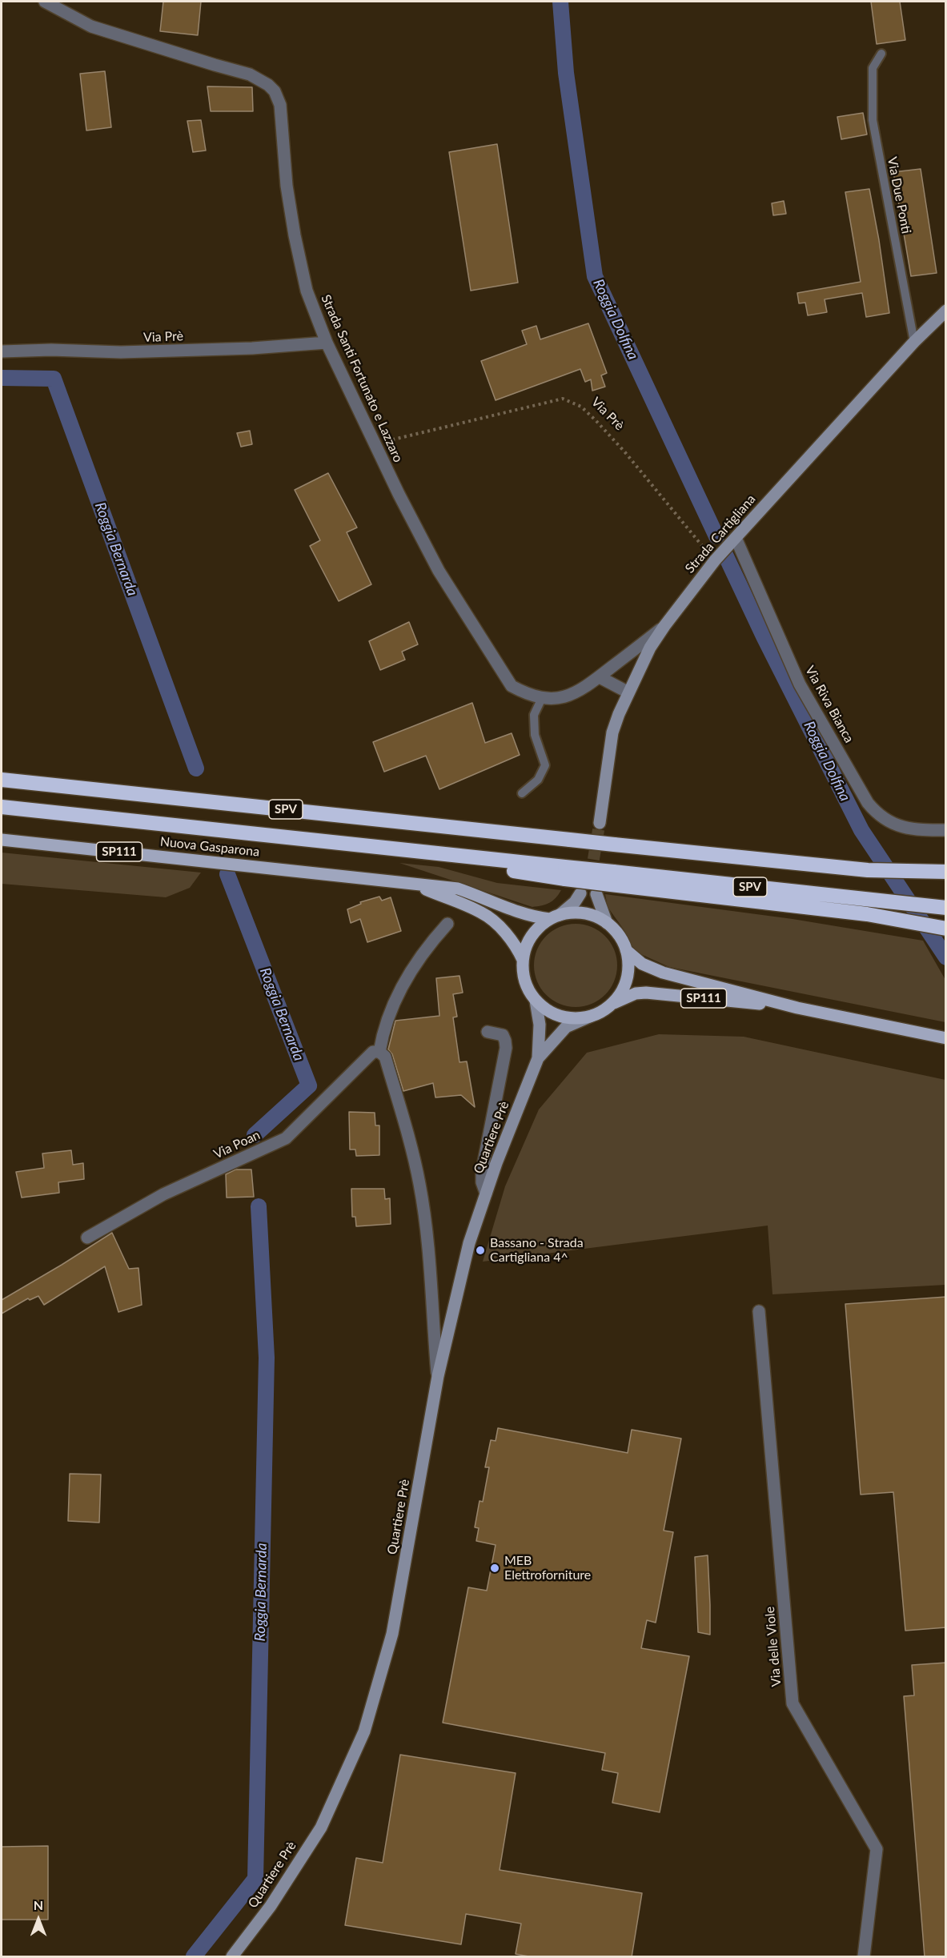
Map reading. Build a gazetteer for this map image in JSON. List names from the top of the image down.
{
  "streets": {
    "highway": ["SPV"],
    "main road": ["Nuova Gasparona", "SP111"],
    "street": [
      "Via Prè",
      "Strada Santi Fortunato e Lazzaro",
      "Strada Cartigliana",
      "Via Riva Bianca",
      "Quartiere Prè",
      "Via Poan",
      "Via delle Viole"
    ],
    "lane": ["Via Due Ponti"]
  },
  "crossings": [
    ["Via Due Ponti", "Strada Cartigliana"],
    ["Via Prè", "Strada Santi Fortunato e Lazzaro"],
    ["Via Prè", "Strada Cartigliana"],
    ["Strada Santi Fortunato e Lazzaro", "Strada Cartigliana"],
    ["Strada Cartigliana", "Via Riva Bianca"],
    ["Nuova Gasparona", "SP111"],
    ["Nuova Gasparona", "Quartiere Prè"],
    ["SP111", "Quartiere Prè"]
  ],
  "water": ["Roggia Dolfina", "Roggia Bernarda"],
  "places": ["Bassano - Strada Cartigliana 4^", "MEB Elettroforniture"],
  "north": "top"
}
